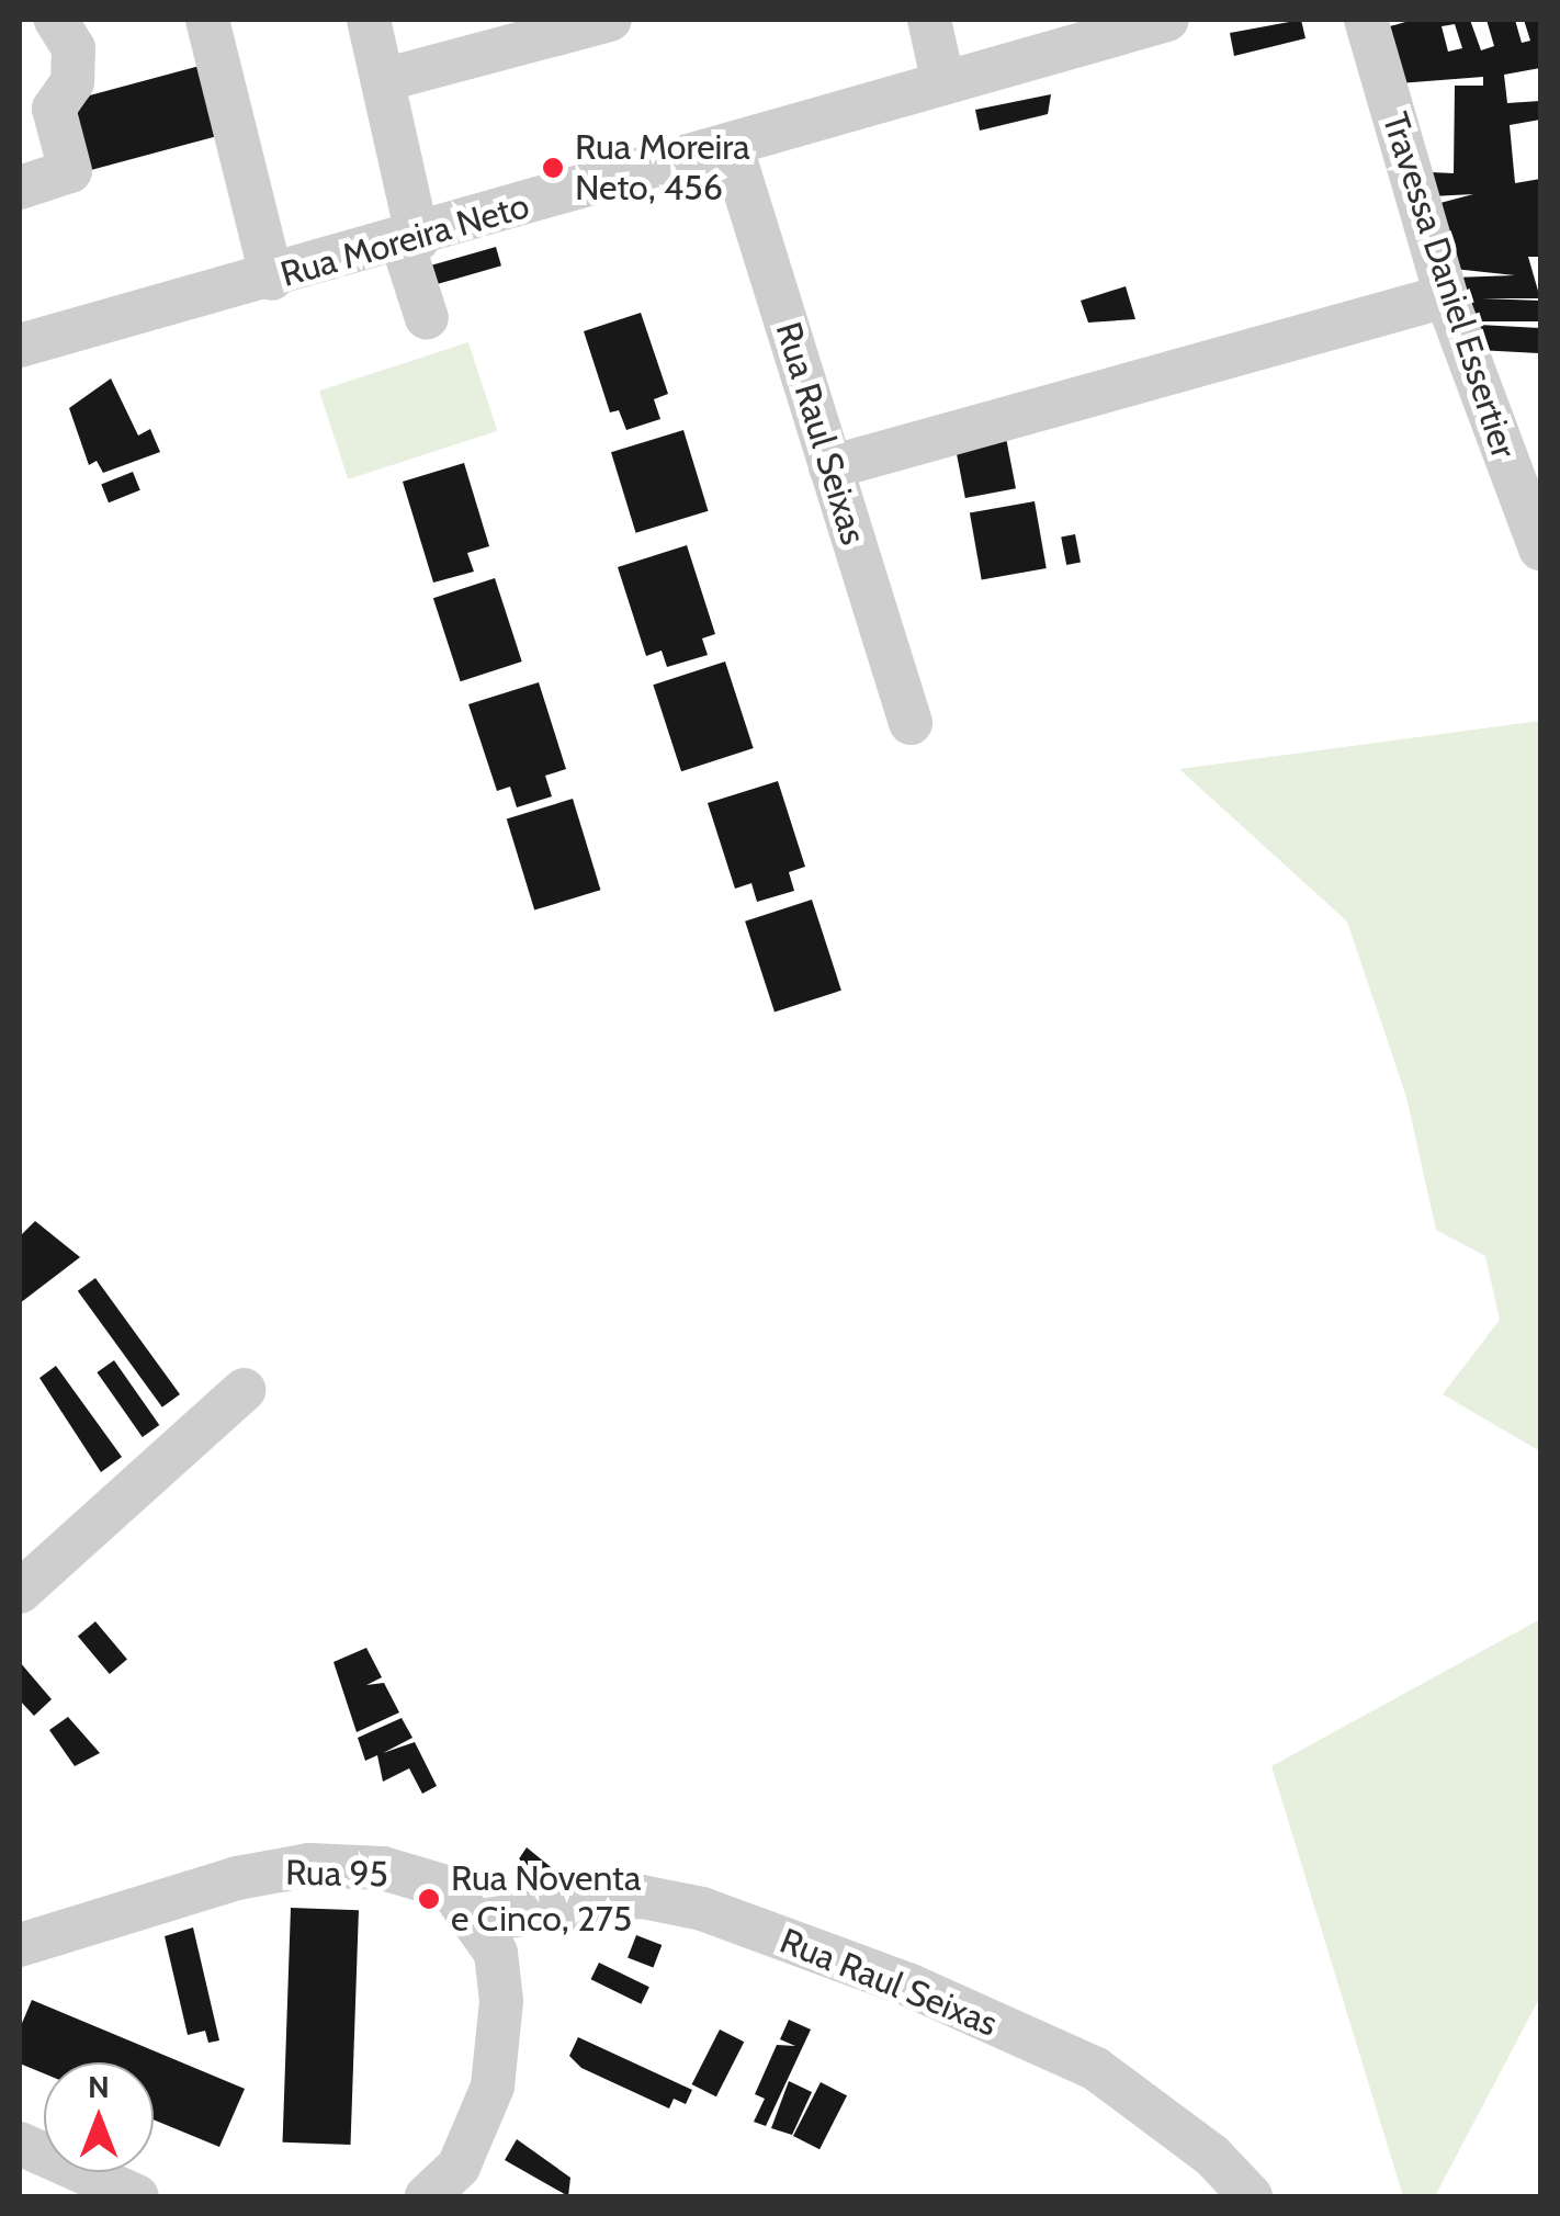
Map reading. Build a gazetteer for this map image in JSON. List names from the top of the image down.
{
  "streets": {
    "street": [
      "Rua Moreira Neto",
      "Travessa Daniel Essertier",
      "Rua Raul Seixas",
      "Rua 95"
    ]
  },
  "crossings": [
    ["Rua Moreira Neto", "Rua Raul Seixas"],
    ["Rua Raul Seixas", "Rua 95"]
  ],
  "places": ["Rua Moreira Neto, 456", "Rua Noventa e Cinco, 275"],
  "north": "top"
}
